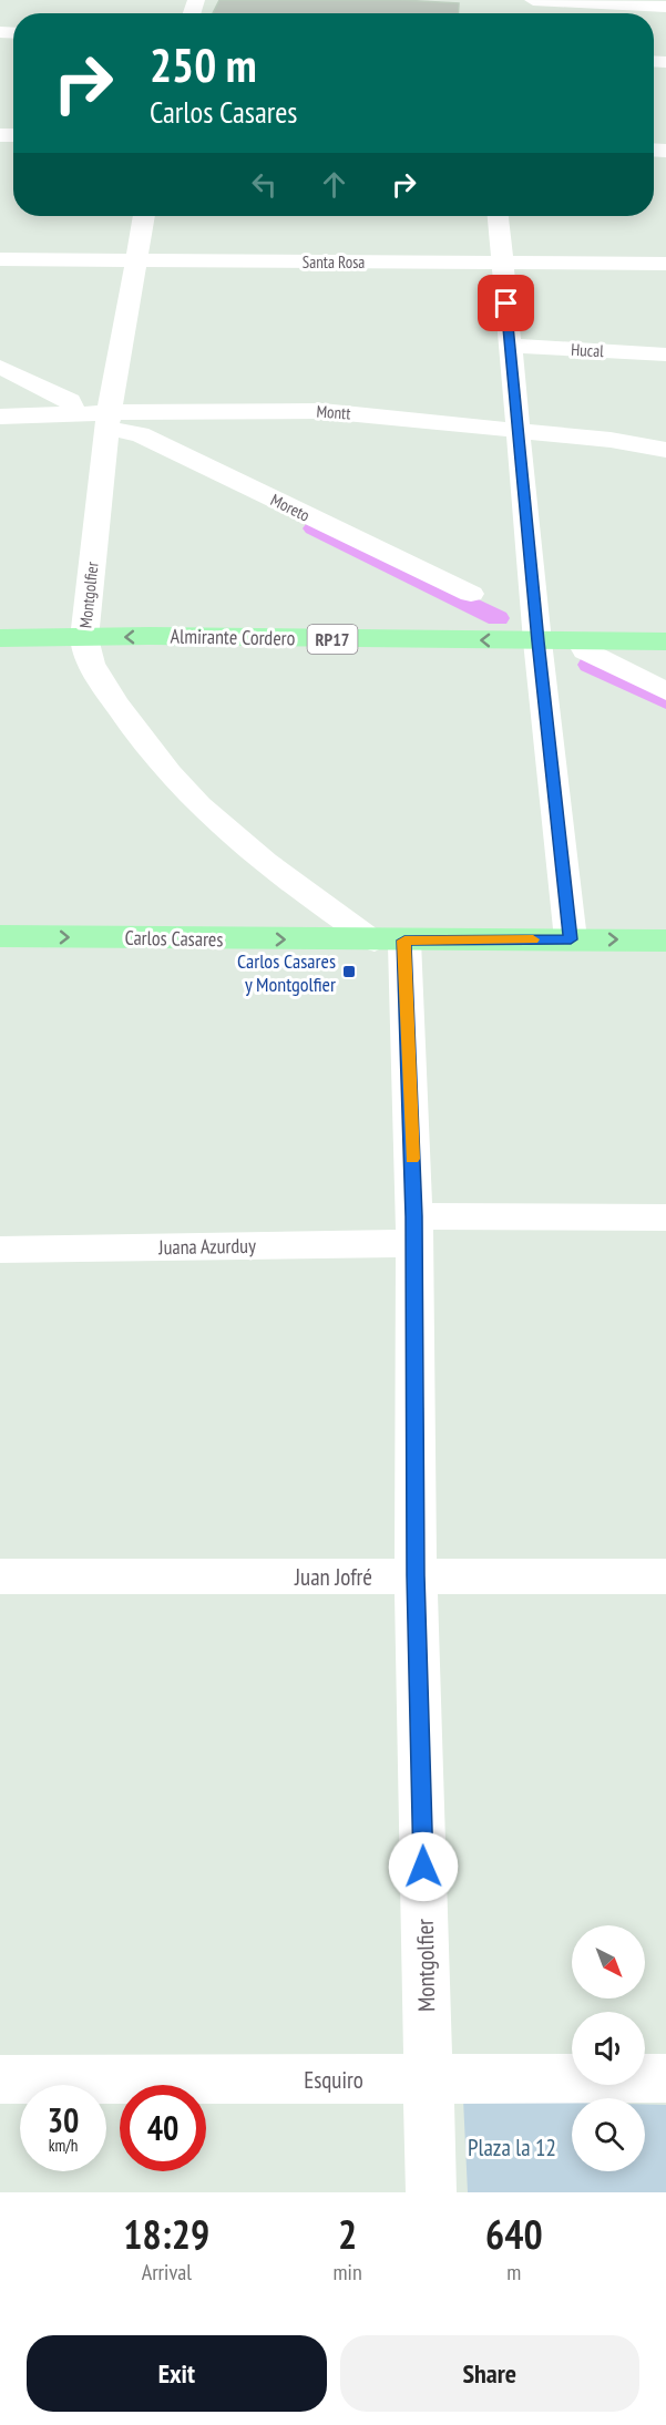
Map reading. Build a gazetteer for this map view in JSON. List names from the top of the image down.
{
  "streets": {
    "main road": ["Almirante Cordero", "RP17", "Carlos Casares"],
    "street": [
      "Santa Rosa",
      "Hucal",
      "Montt",
      "Moreto",
      "Montgolfier",
      "Juana Azurduy",
      "Juan Jofré",
      "Esquiro"
    ]
  },
  "crossings": [
    ["Santa Rosa", "Montgolfier"],
    ["Montt", "Moreto"],
    ["Montt", "Montgolfier"],
    ["Moreto", "Montgolfier"],
    ["Montgolfier", "Almirante Cordero"],
    ["Montgolfier", "Carlos Casares"],
    ["Montgolfier", "Juana Azurduy"],
    ["Montgolfier", "Juan Jofré"],
    ["Montgolfier", "Esquiro"]
  ],
  "one_way": ["Almirante Cordero", "Carlos Casares"],
  "parks": ["Plaza la 12"],
  "places": {
    "transit": ["Carlos Casares y Montgolfier"]
  },
  "north": "bottom right",
  "page": {
    "turn": ["250 m", "Carlos Casares"],
    "speed": "30 km/h",
    "limit": "40",
    "eta": [
      "18:29",
      "Arrival",
      "2",
      "min",
      "640",
      "m"
    ],
    "buttons": ["Exit", "Share"]
  }
}
